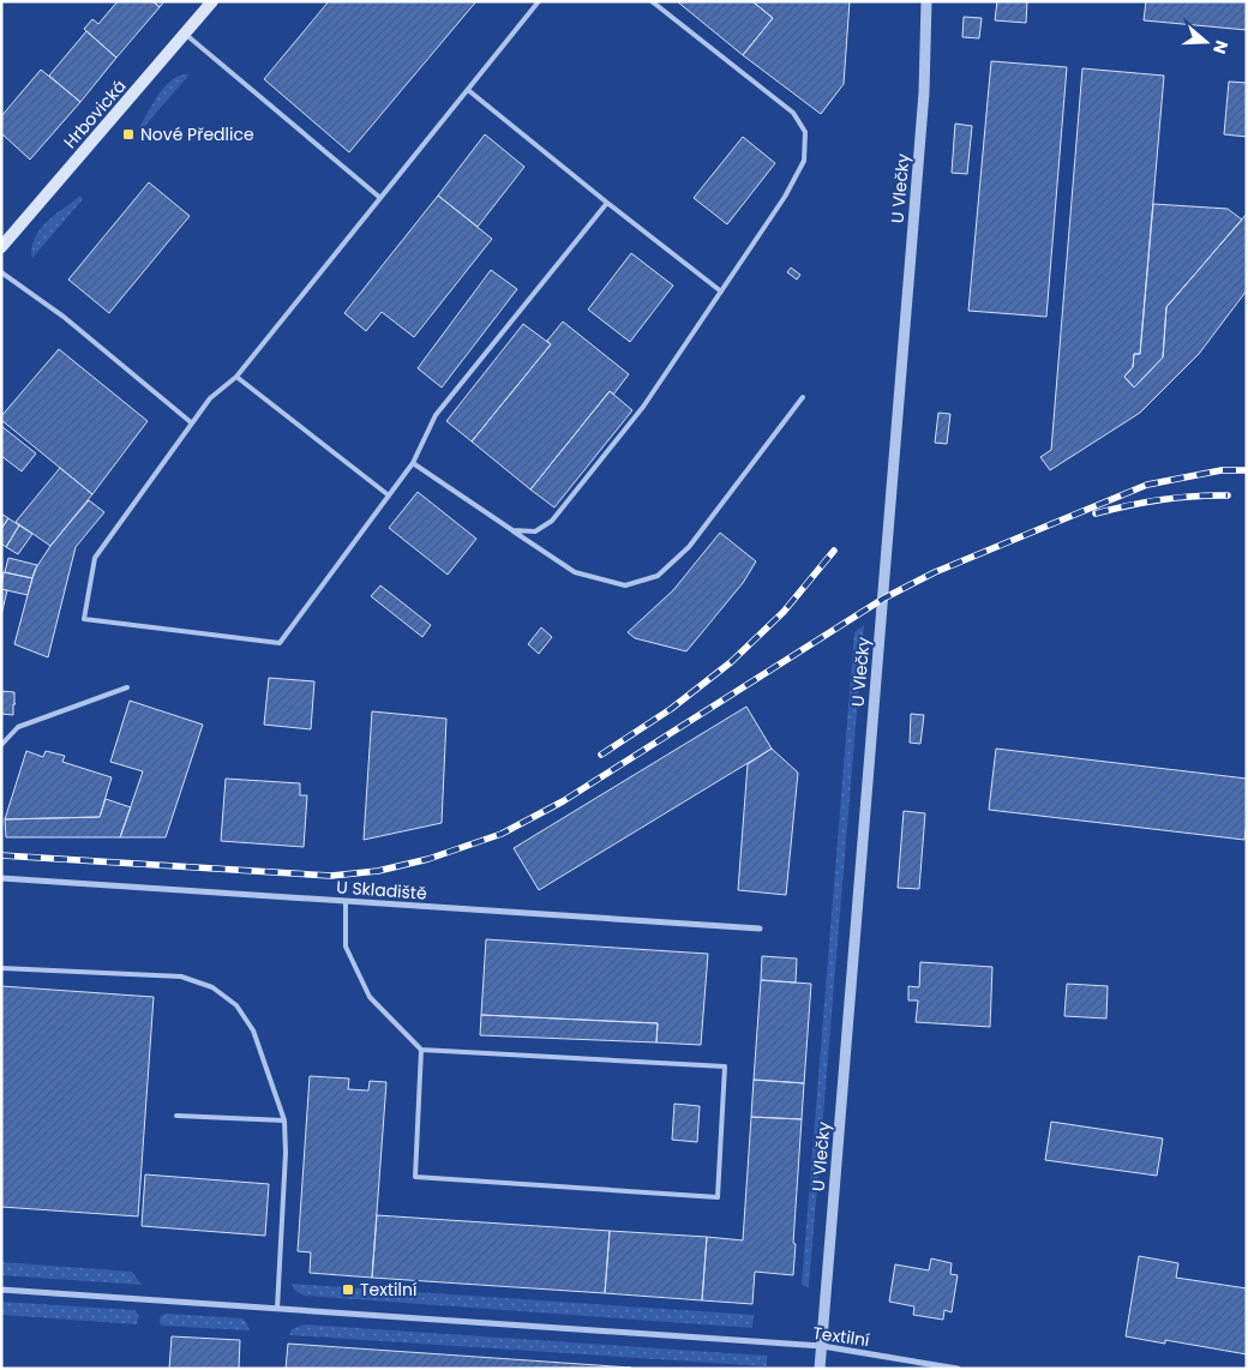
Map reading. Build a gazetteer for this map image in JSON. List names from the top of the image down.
{
  "streets": {
    "main road": ["Hrbovická"],
    "street": ["U Vlečky", "U Skladiště", "Textilní"]
  },
  "crossings": [
    ["U Vlečky", "Textilní"]
  ],
  "places": {
    "transit": ["Nové Předlice", "Textilní"]
  },
  "north": "right"
}
